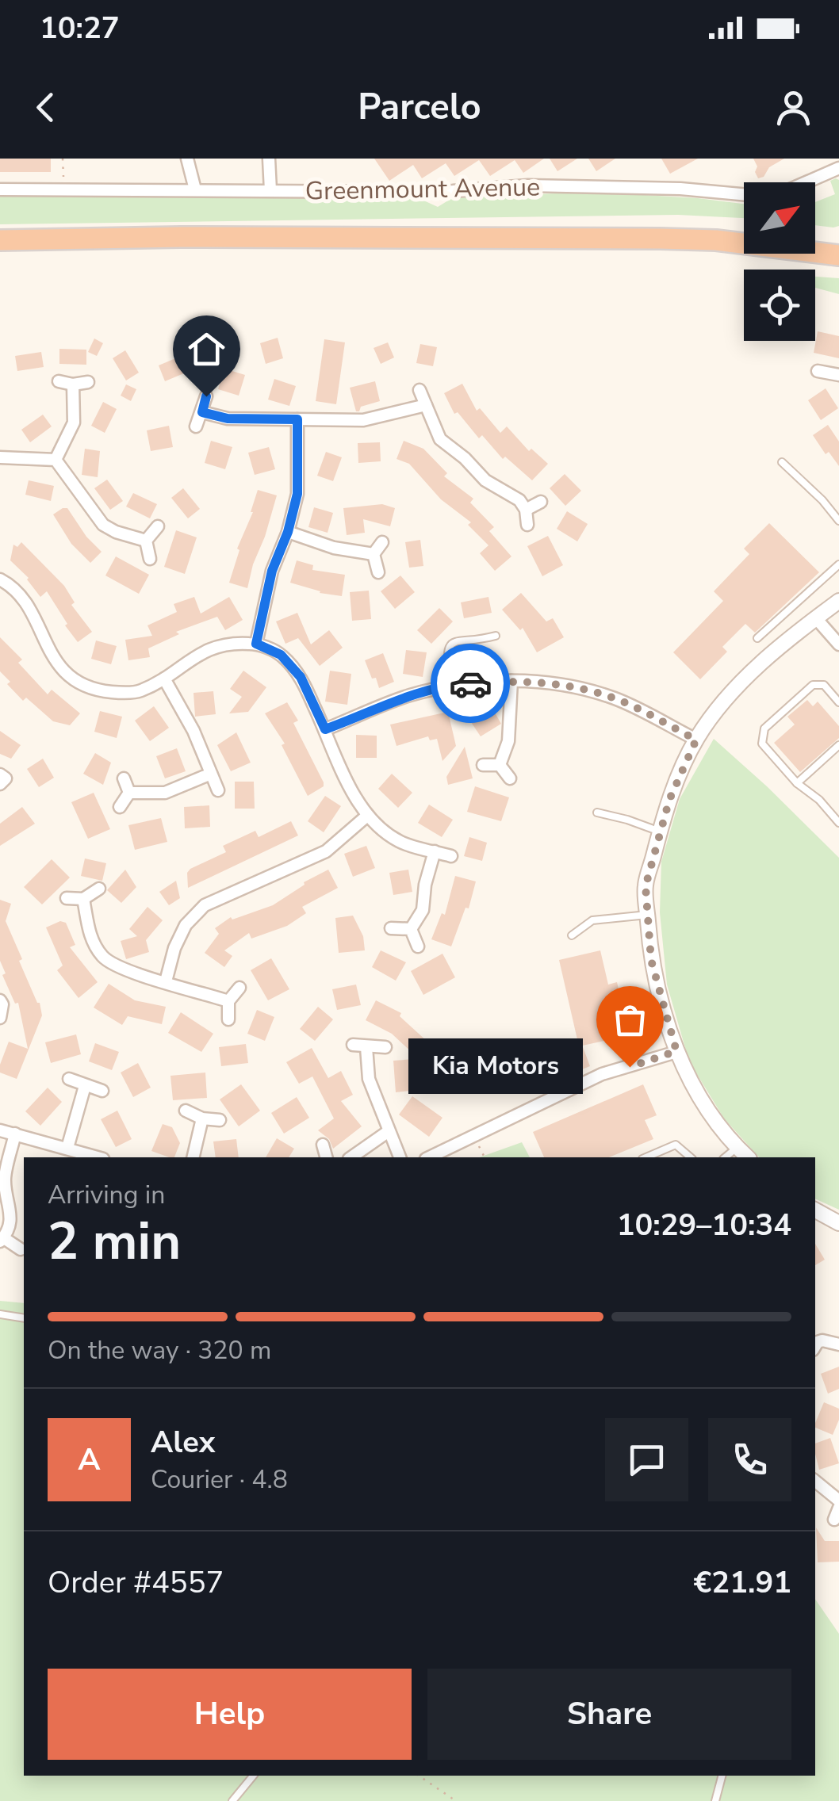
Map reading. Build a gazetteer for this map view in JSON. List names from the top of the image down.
{
  "streets": {
    "street": ["Greenmount Avenue"]
  },
  "places": ["Kia Motors"],
  "north": "top right",
  "page": {
    "status": "10:27",
    "header": "Parcelo",
    "bubble": "Kia Motors",
    "heading": ["2 min", "Arriving in", "10:29–10:34"],
    "panel": [
      "Alex",
      "Courier · 4.8",
      "Order #4557",
      "€21.91"
    ],
    "bar": "On the way · 320 m",
    "round": "A",
    "buttons": ["Help", "Share"]
  }
}
